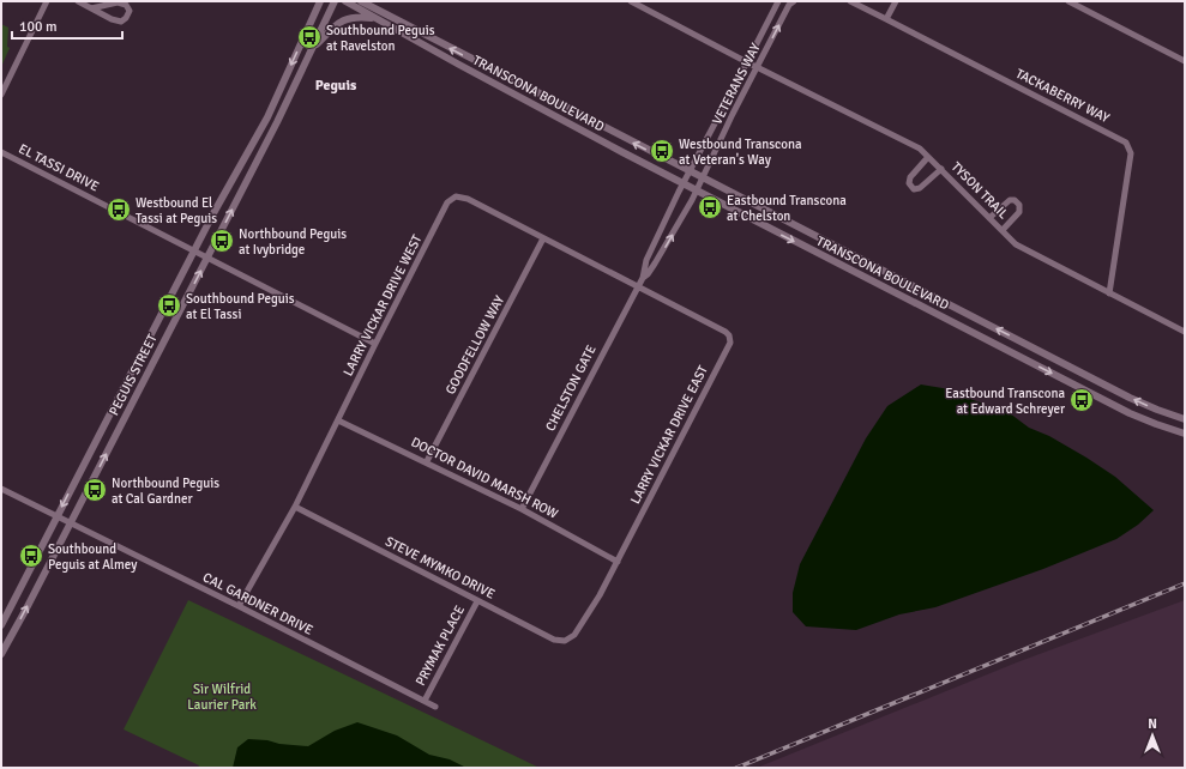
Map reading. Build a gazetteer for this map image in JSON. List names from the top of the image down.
{
  "streets": {
    "street": [
      "VETERANS WAY",
      "TRANSCONA BOULEVARD",
      "TACKABERRY WAY",
      "EL TASSI DRIVE",
      "TYSON TRAIL",
      "LARRY VICKAR DRIVE WEST",
      "GOODFELLOW WAY",
      "PEGUIS STREET",
      "CHELSTON GATE",
      "LARRY VICKAR DRIVE EAST",
      "DOCTOR DAVID MARSH ROW",
      "STEVE MYMKO DRIVE",
      "CAL GARDNER DRIVE",
      "PRYMAK PLACE"
    ]
  },
  "crossings": [
    ["VETERANS WAY", "TRANSCONA BOULEVARD"],
    ["VETERANS WAY", "TYSON TRAIL"],
    ["VETERANS WAY", "CHELSTON GATE"],
    ["TRANSCONA BOULEVARD", "CHELSTON GATE"],
    ["TACKABERRY WAY", "TYSON TRAIL"],
    ["EL TASSI DRIVE", "LARRY VICKAR DRIVE WEST"],
    ["EL TASSI DRIVE", "PEGUIS STREET"],
    ["LARRY VICKAR DRIVE WEST", "GOODFELLOW WAY"],
    ["LARRY VICKAR DRIVE WEST", "CHELSTON GATE"],
    ["LARRY VICKAR DRIVE WEST", "LARRY VICKAR DRIVE EAST"],
    ["LARRY VICKAR DRIVE WEST", "DOCTOR DAVID MARSH ROW"],
    ["LARRY VICKAR DRIVE WEST", "STEVE MYMKO DRIVE"],
    ["LARRY VICKAR DRIVE WEST", "CAL GARDNER DRIVE"],
    ["GOODFELLOW WAY", "DOCTOR DAVID MARSH ROW"],
    ["PEGUIS STREET", "CAL GARDNER DRIVE"],
    ["CHELSTON GATE", "LARRY VICKAR DRIVE EAST"],
    ["CHELSTON GATE", "DOCTOR DAVID MARSH ROW"],
    ["LARRY VICKAR DRIVE EAST", "DOCTOR DAVID MARSH ROW"],
    ["LARRY VICKAR DRIVE EAST", "STEVE MYMKO DRIVE"],
    ["STEVE MYMKO DRIVE", "PRYMAK PLACE"],
    ["CAL GARDNER DRIVE", "PRYMAK PLACE"]
  ],
  "districts": ["Peguis"],
  "parks": ["Sir Wilfrid Laurier Park"],
  "places": {
    "bus stop": [
      "Southbound Peguis at Ravelston",
      "Westbound Transcona at Veteran's Way",
      "Eastbound Transcona at Chelston",
      "Westbound El Tassi at Peguis",
      "Northbound Peguis at Ivybridge",
      "Southbound Peguis at El Tassi",
      "Eastbound Transcona at Edward Schreyer",
      "Northbound Peguis at Cal Gardner",
      "Southbound Peguis at Almey"
    ]
  },
  "scale_bar": "100 m",
  "north": "top"
}
